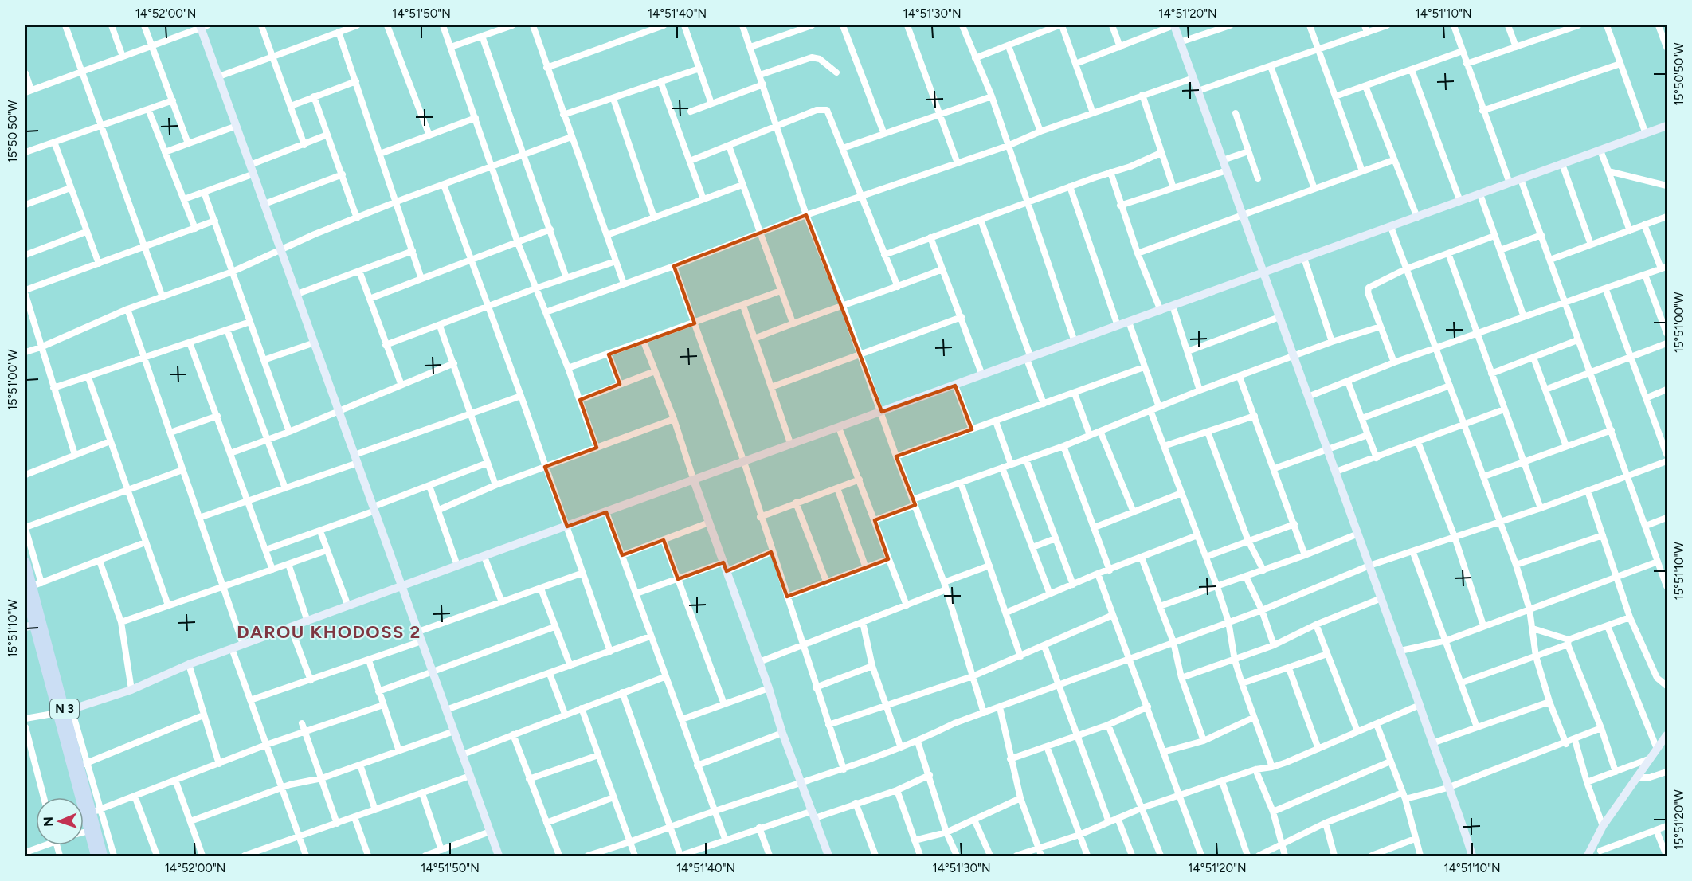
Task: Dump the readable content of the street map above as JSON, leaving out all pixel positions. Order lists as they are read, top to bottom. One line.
{"streets":{"main road":["N 3"]},"districts":["DAROU KHODOSS 2"],"north":"left","coordinates":["14°52'00\"N","14°51'50\"N","14°51'40\"N","14°51'30\"N","14°51'20\"N","14°51'10\"N","15°50'50\"W","15°51'00\"W","15°51'10\"W","15°51'20\"W"]}
